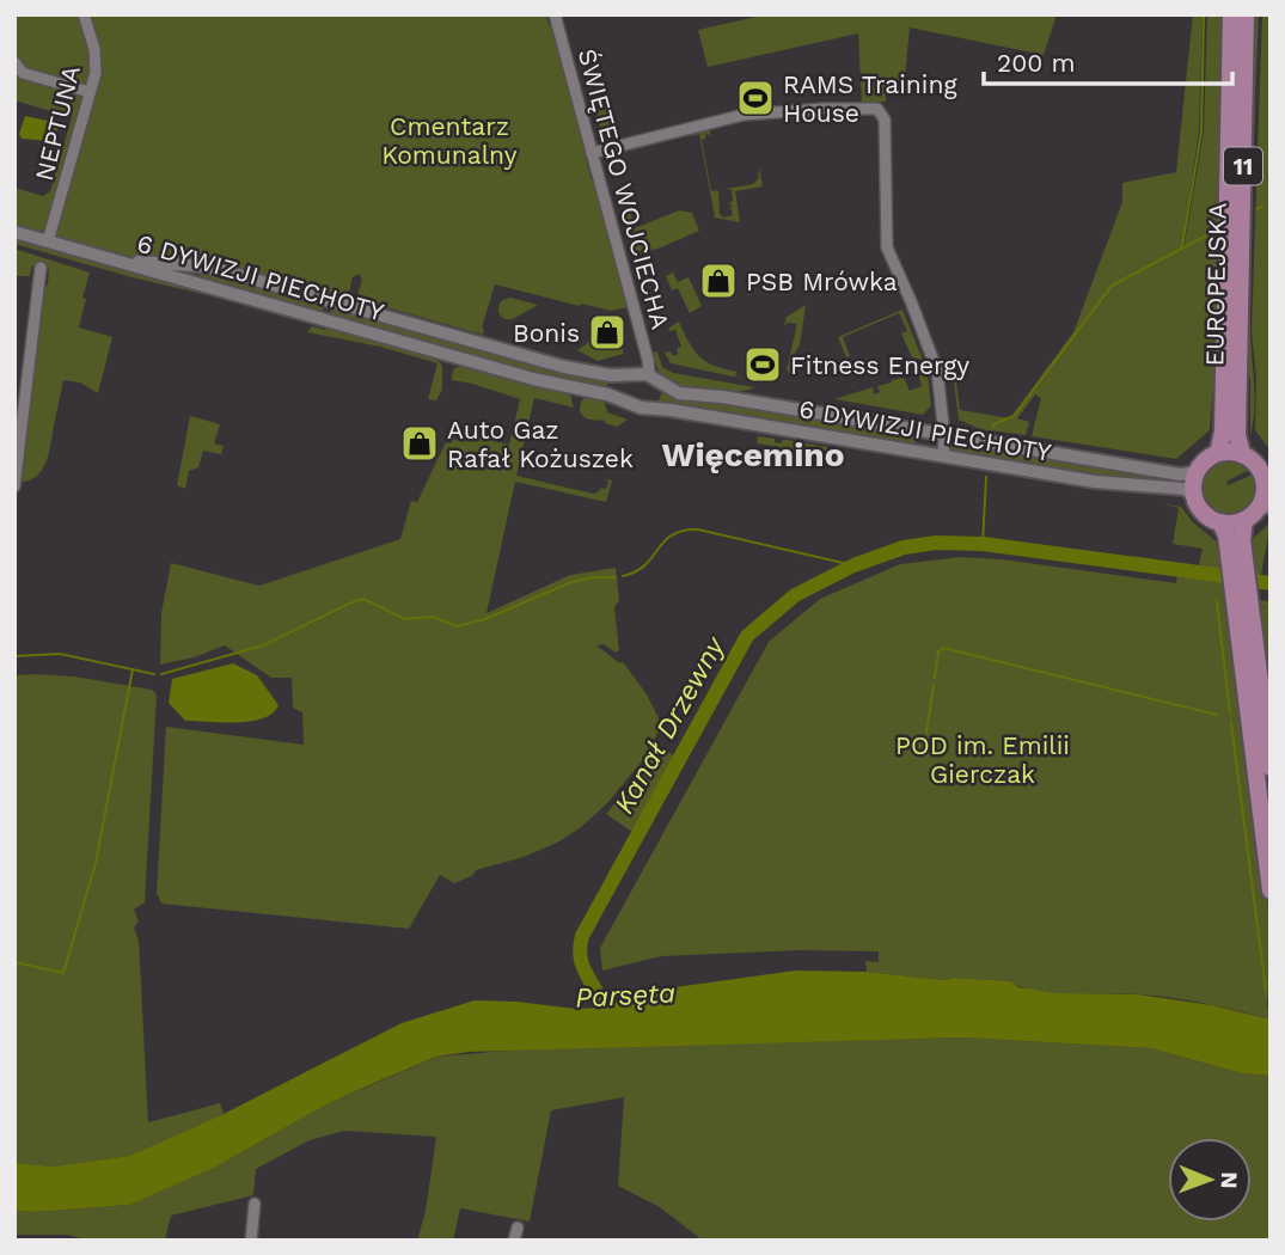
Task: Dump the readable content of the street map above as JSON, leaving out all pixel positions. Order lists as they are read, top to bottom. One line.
{"streets":{"main road":["11","EUROPEJSKA"],"street":["NEPTUNA","ŚWIĘTEGO WOJCIECHA","6 DYWIZJI PIECHOTY"]},"crossings":[["NEPTUNA","6 DYWIZJI PIECHOTY"],["11","6 DYWIZJI PIECHOTY"],["11","EUROPEJSKA"],["ŚWIĘTEGO WOJCIECHA","6 DYWIZJI PIECHOTY"],["6 DYWIZJI PIECHOTY","EUROPEJSKA"]],"districts":["Więcemino"],"water":["Kanał Drzewny","Parsęta"],"parks":["Cmentarz Komunalny","POD im. Emilii Gierczak"],"places":{"sports":["RAMS Training House","Fitness Energy"],"shop":["PSB Mrówka","Bonis","Auto Gaz Rafał Kożuszek"]},"scale_bar":"200 m","north":"right"}
